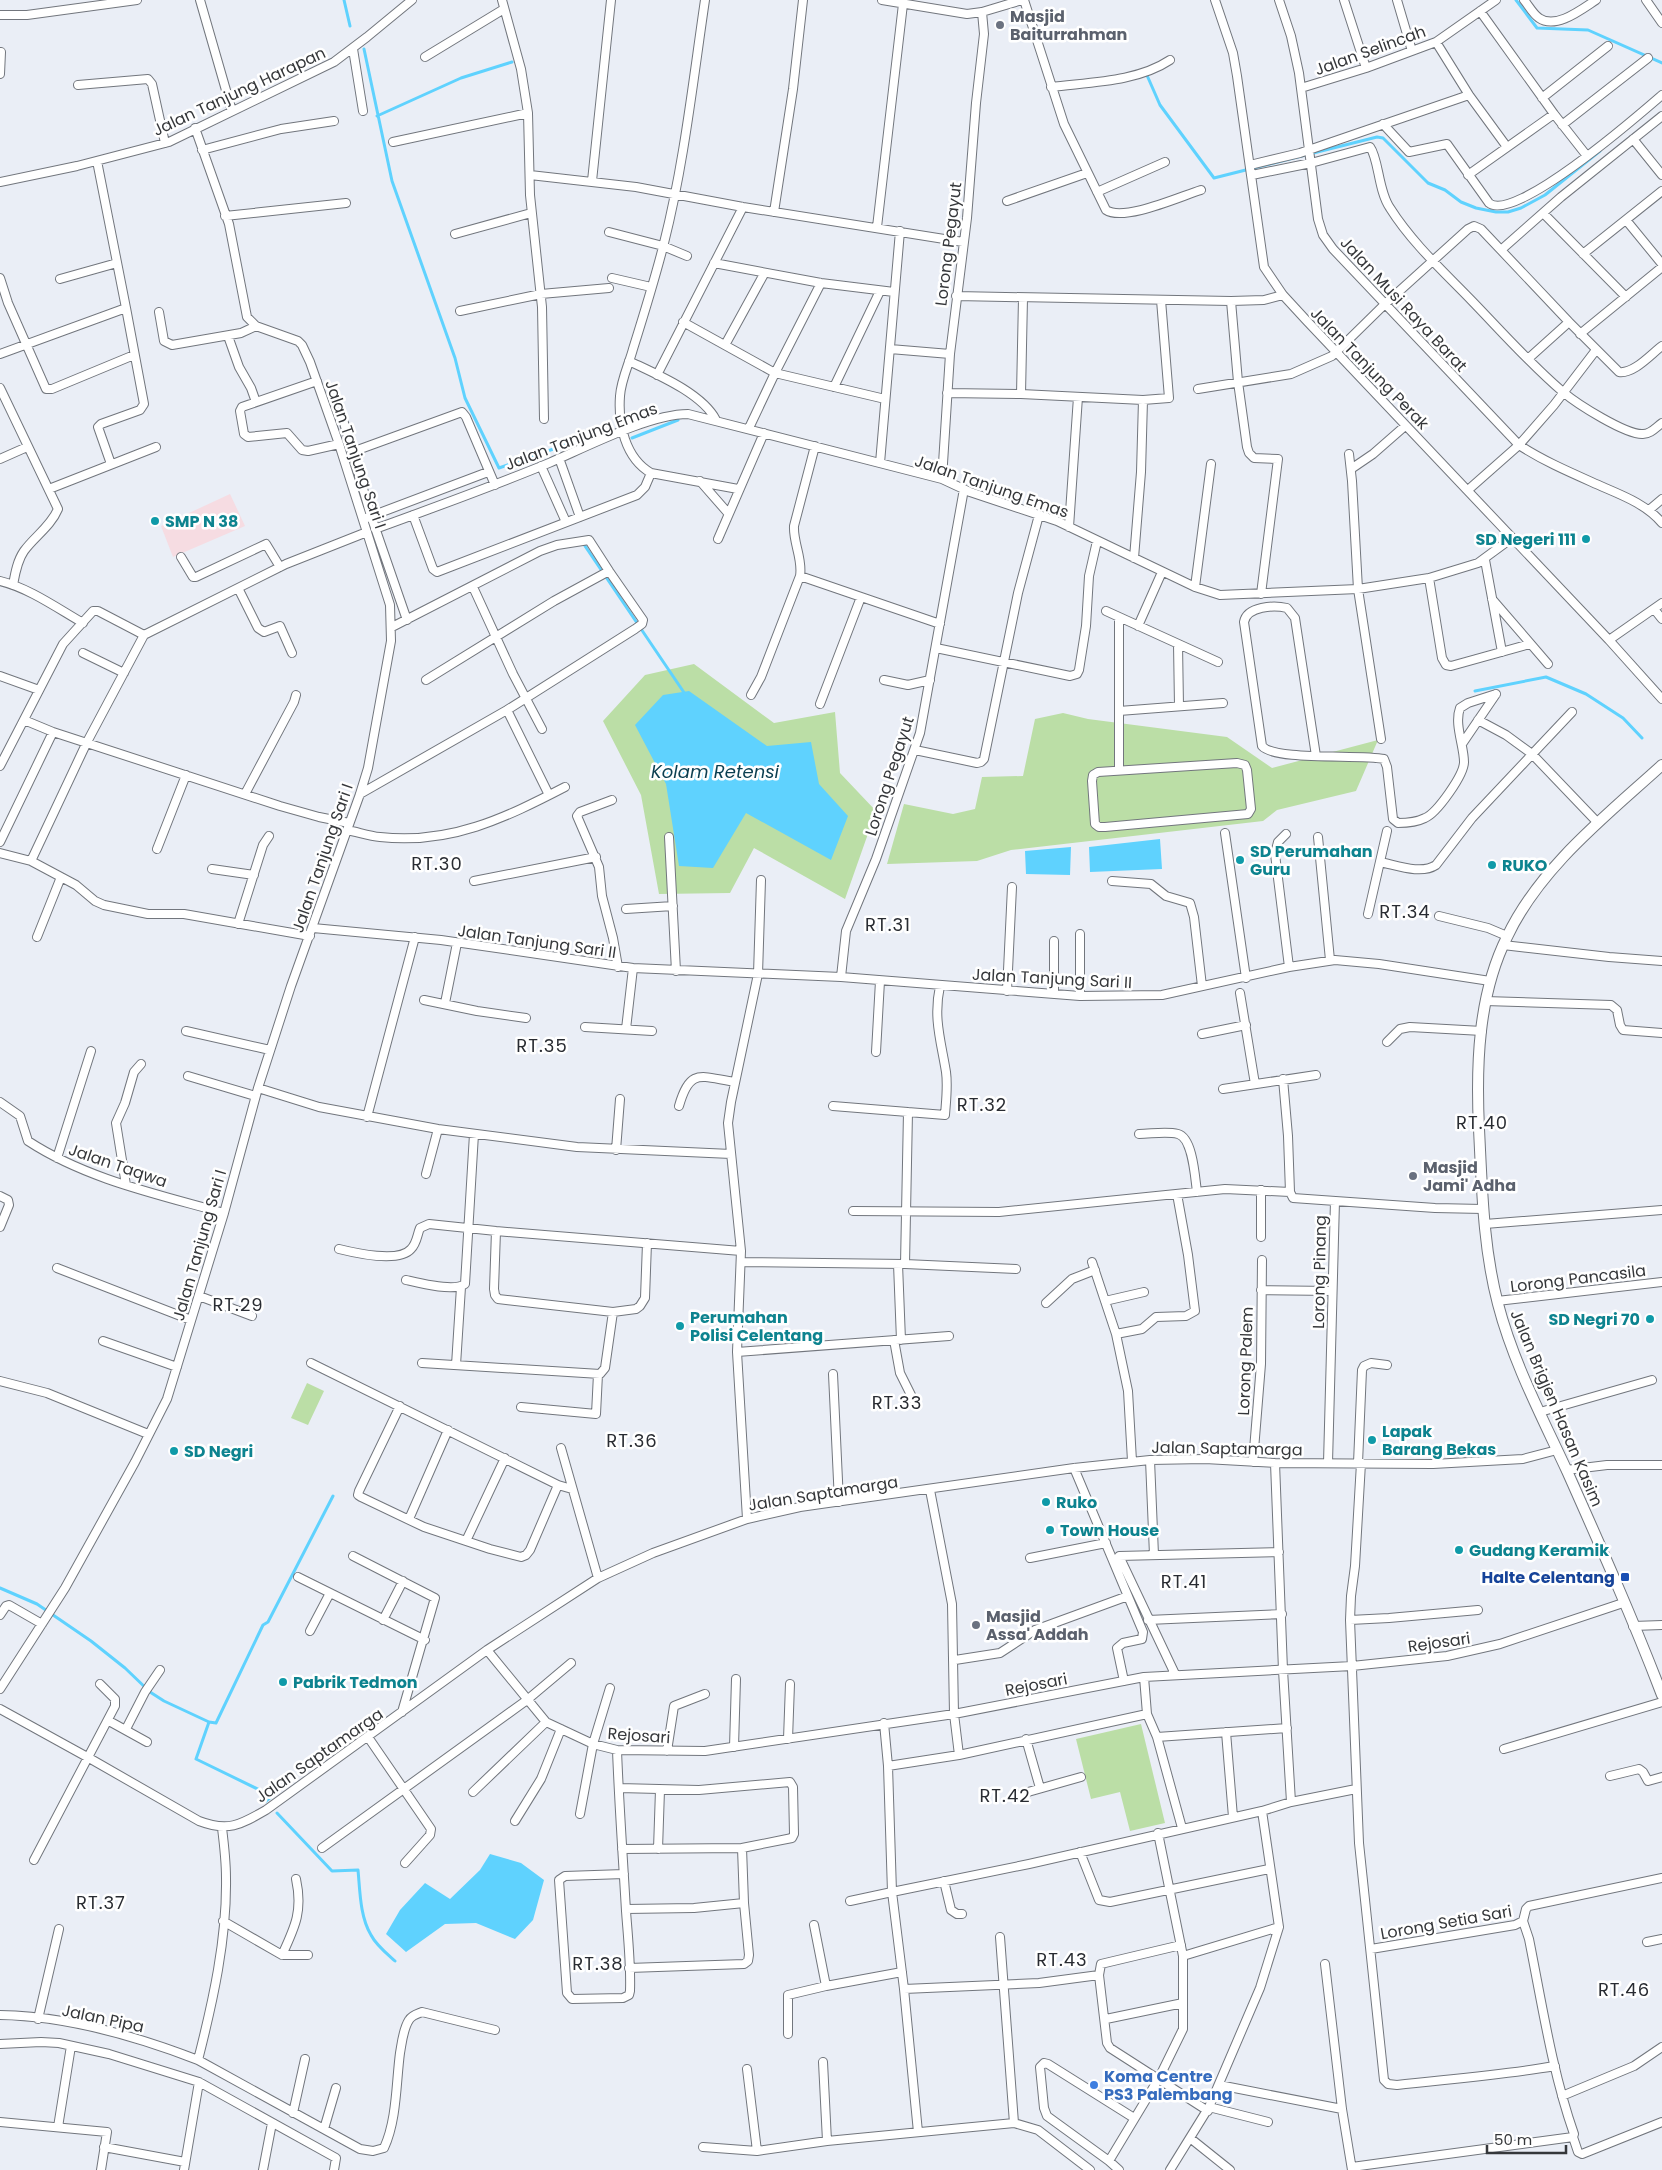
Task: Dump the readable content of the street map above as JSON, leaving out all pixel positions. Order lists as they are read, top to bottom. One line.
{"streets":{"street":["Jalan Selincah","Jalan Tanjung Harapan","Lorong Pegayut","Jalan Musi Raya Barat","Jalan Tanjung Perak","Jalan Tanjung Emas","Jalan Tanjung Sari I","Jalan Tanjung Sari II","Jalan Taqwa","Lorong Pinang","Lorong Pancasila","Lorong Palem","Jalan Brigjen Hasan Kasim","Jalan Saptamarga","Rejosari","Lorong Setia Sari","Jalan Pipa"]},"crossings":[["Jalan Selincah","Jalan Musi Raya Barat"],["Lorong Pegayut","Jalan Tanjung Emas"],["Lorong Pegayut","Jalan Tanjung Sari II"],["Jalan Tanjung Perak","Jalan Tanjung Emas"],["Jalan Tanjung Emas","Jalan Tanjung Sari I"],["Jalan Tanjung Sari I","Jalan Tanjung Sari II"],["Jalan Tanjung Sari I","Jalan Taqwa"],["Jalan Tanjung Sari II","Jalan Brigjen Hasan Kasim"],["Lorong Pinang","Jalan Brigjen Hasan Kasim"],["Lorong Pinang","Jalan Saptamarga"],["Lorong Pancasila","Jalan Brigjen Hasan Kasim"],["Lorong Palem","Jalan Saptamarga"],["Jalan Brigjen Hasan Kasim","Jalan Saptamarga"],["Jalan Brigjen Hasan Kasim","Rejosari"],["Jalan Saptamarga","Rejosari"]],"districts":["RT.30","RT.34","RT.31","RT.35","RT.32","RT.40","RT.29","RT.33","RT.36","RT.41","RT.42","RT.37","RT.43","RT.38","RT.46"],"water":["Kolam Retensi"],"places":{"other":["Masjid Baiturrahman","SMP N 38","SD Negeri 111","SD Perumahan Guru","RUKO","Masjid Jami' Adha","SD Negri 70","Perumahan Polisi Celentang","Lapak Barang Bekas","SD Negri","Ruko","Town House","Gudang Keramik","Masjid Assa' Addah","Pabrik Tedmon","Koma Centre PS3 Palembang"],"transit":["Halte Celentang"]},"scale_bar":"50 m"}
